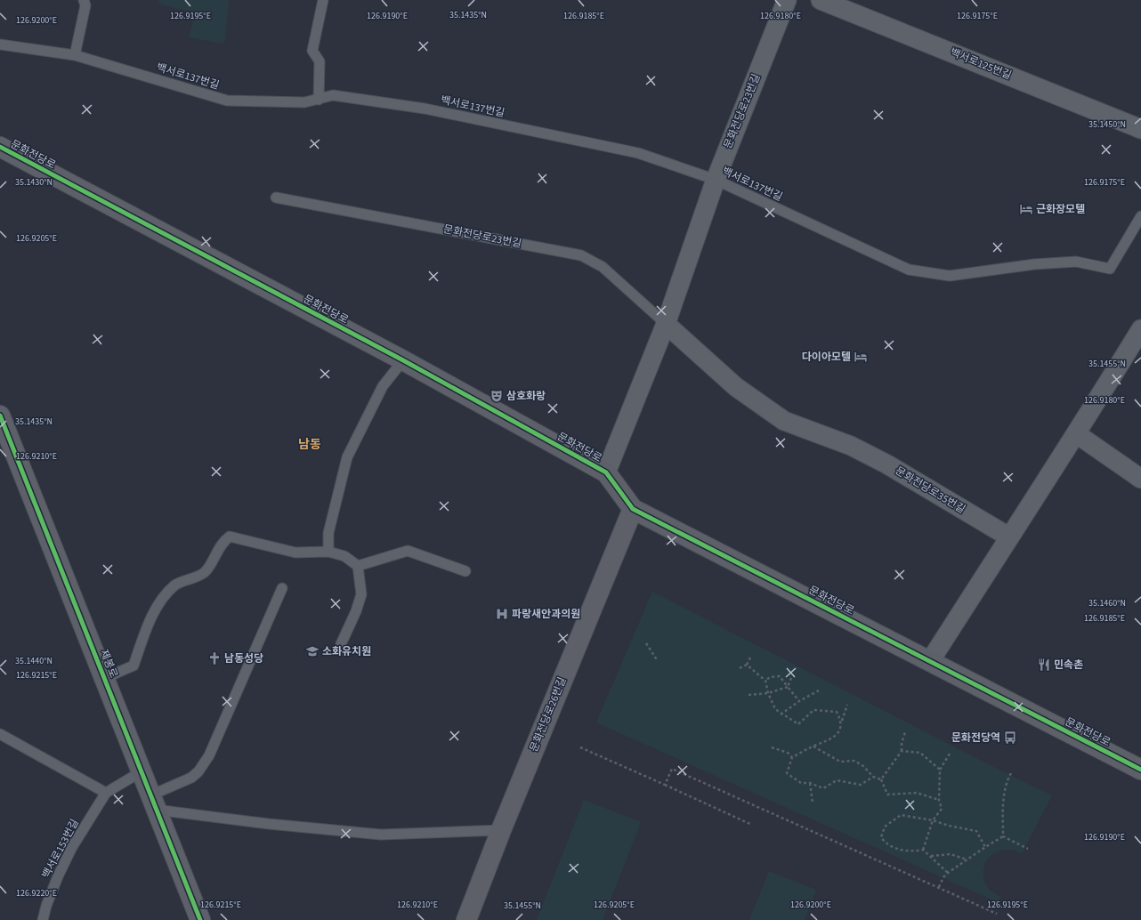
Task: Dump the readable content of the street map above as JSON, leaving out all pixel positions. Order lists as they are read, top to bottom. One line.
{"streets":{"street":["백서로125번길","문화전당로23번길","문화전당로","문화전당로35번길","제봉로","문화전당로26번길"],"lane":["백서로137번길","백서로153번길"]},"crossings":[["백서로137번길","문화전당로23번길"],["문화전당로23번길","문화전당로"],["문화전당로23번길","문화전당로35번길"],["문화전당로","문화전당로26번길"],["제봉로","백서로153번길"]],"districts":["남동"],"places":{"hotel":["근화장모텔","다이아모텔"],"theatre":["삼호화랑"],"hospital":["파랑새안과의원"],"school or university":["소화유치원"],"church":["남동성당"],"restaurant":["민속촌"],"bus stop":["문화전당역"]},"coordinates":["35.1435°N","126.9195°E","126.9190°E","126.9185°E","126.9180°E","126.9175°E","126.9200°E","35.1450°N","35.1430°N","126.9205°E","35.1455°N","126.9210°E","35.1460°N","35.1440°N","126.9215°E","126.9220°E"]}
